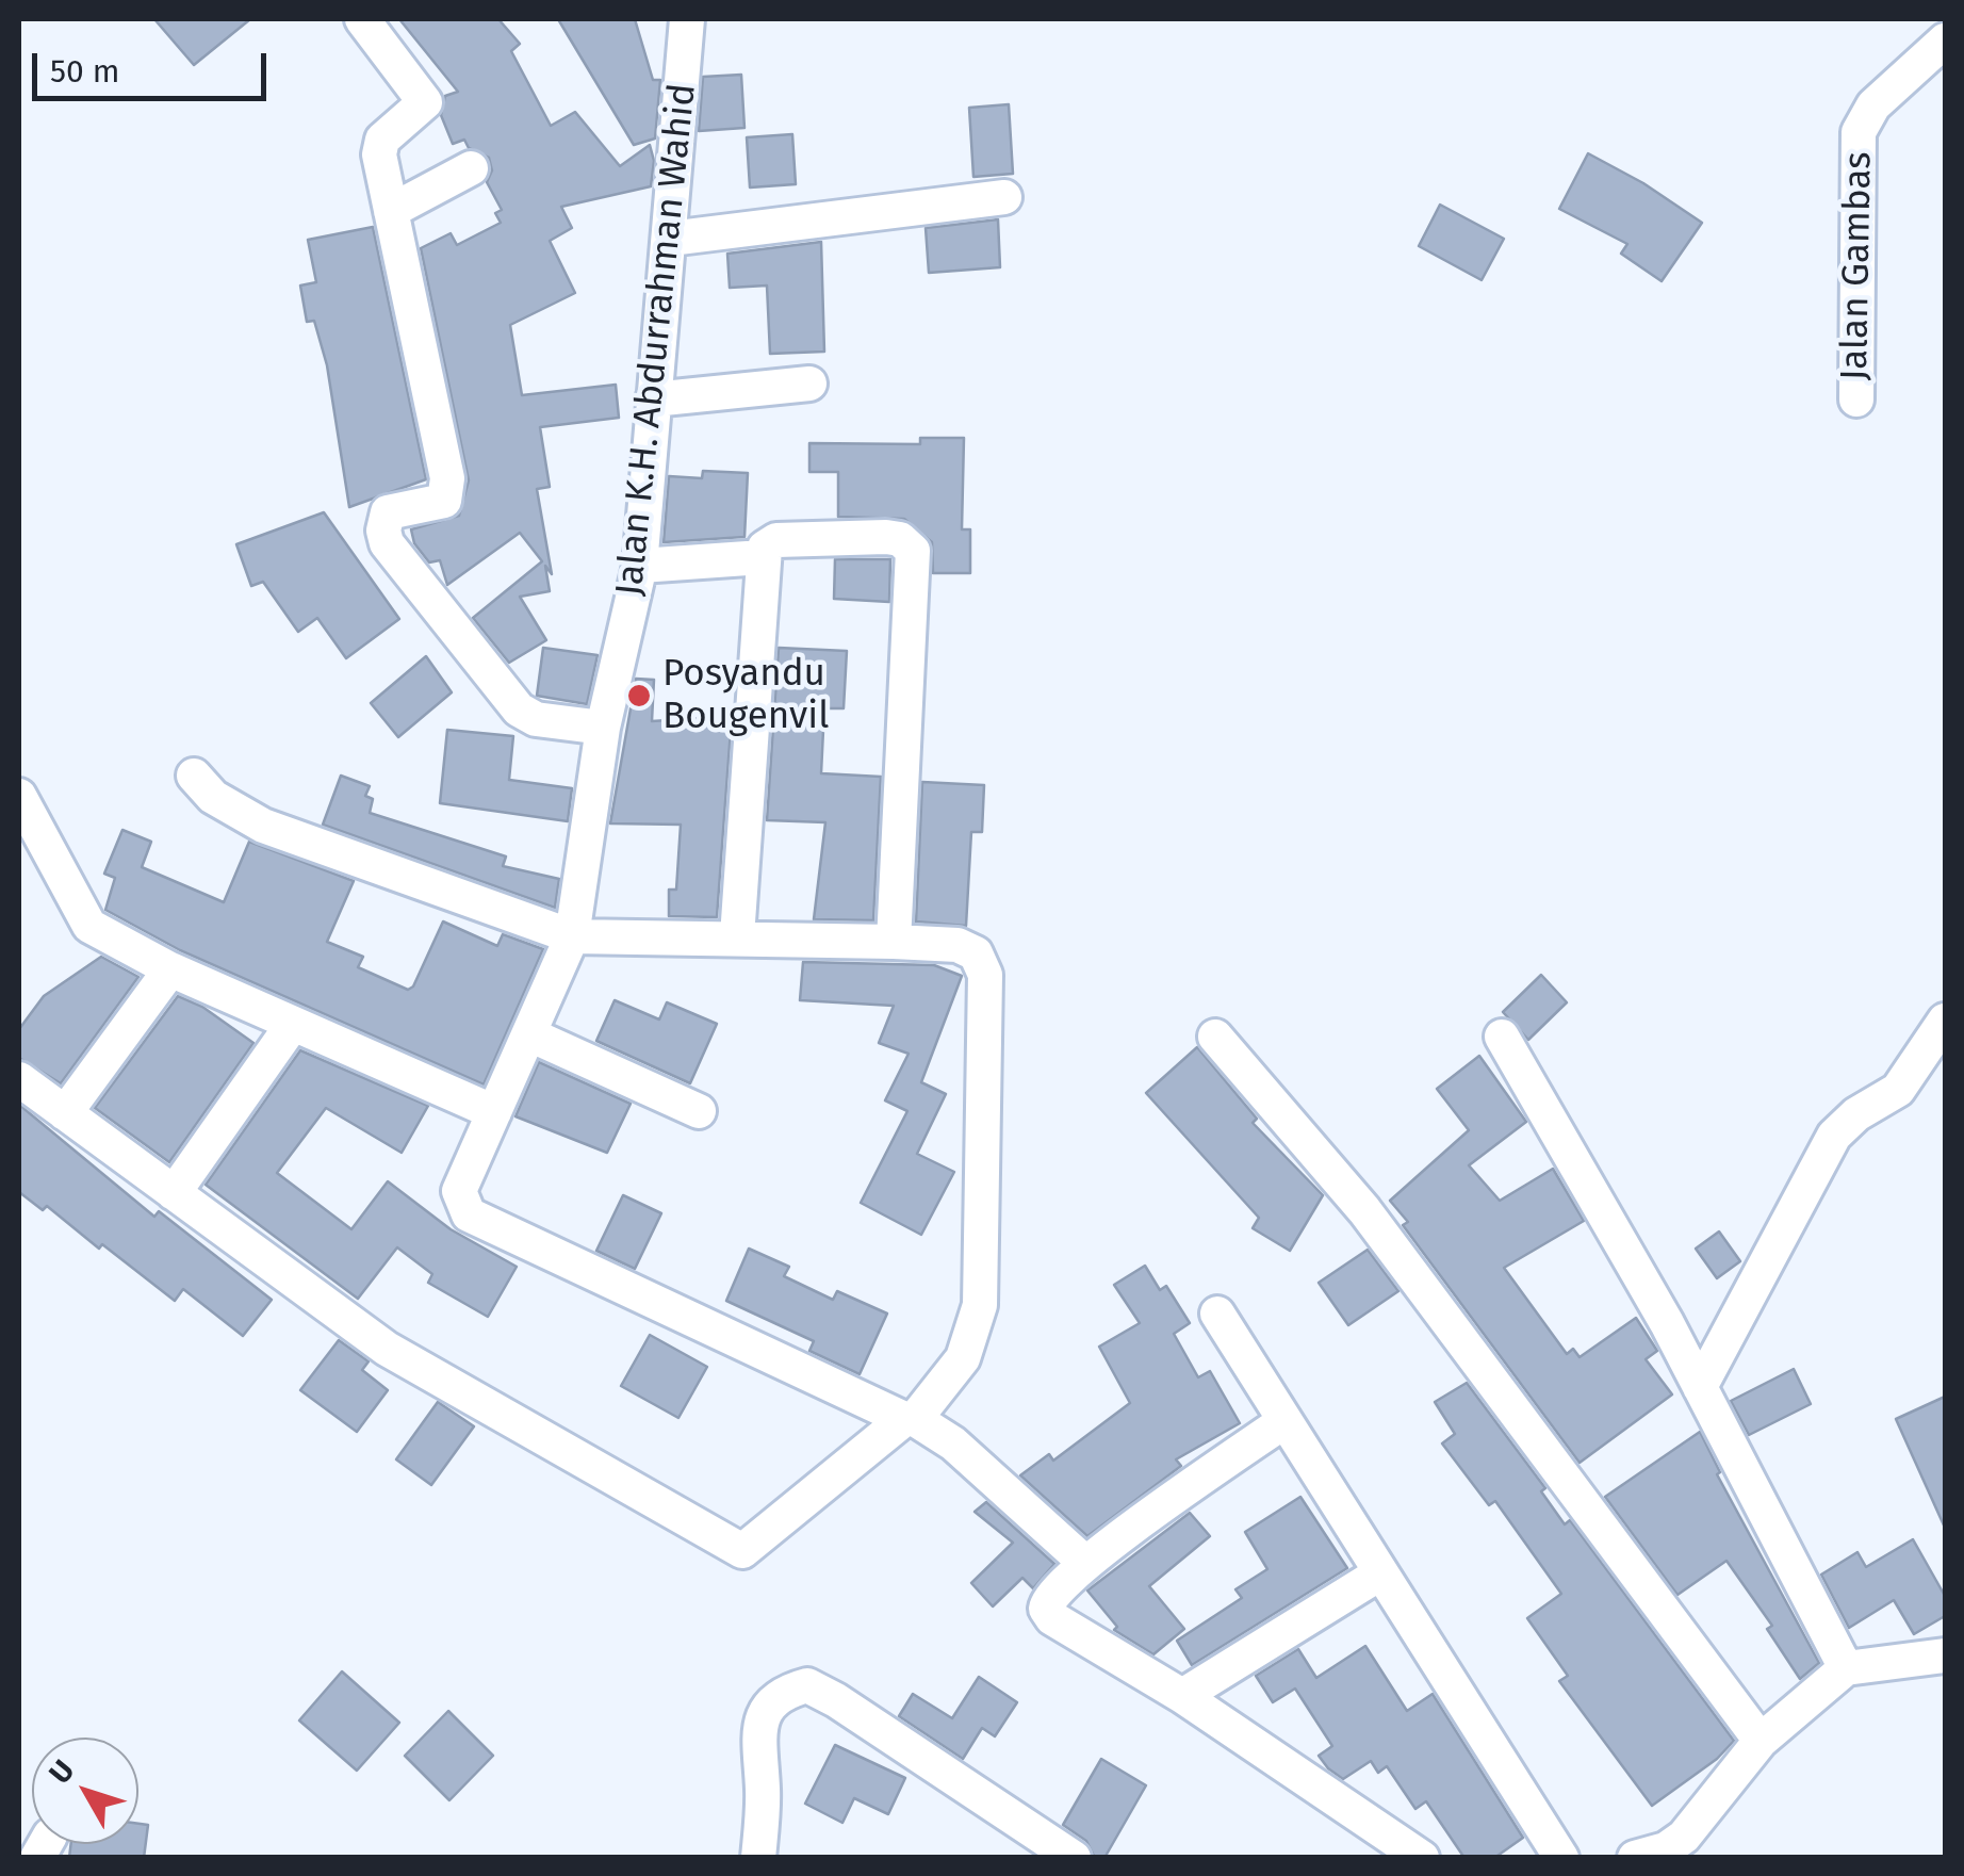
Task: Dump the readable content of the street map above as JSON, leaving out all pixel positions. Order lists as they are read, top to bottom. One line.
{"streets":{"street":["Jalan Gambas","Jalan K.H. Abdurrahman Wahid"]},"places":["Posyandu Bougenvil"],"scale_bar":"50 m","north":"top left"}
